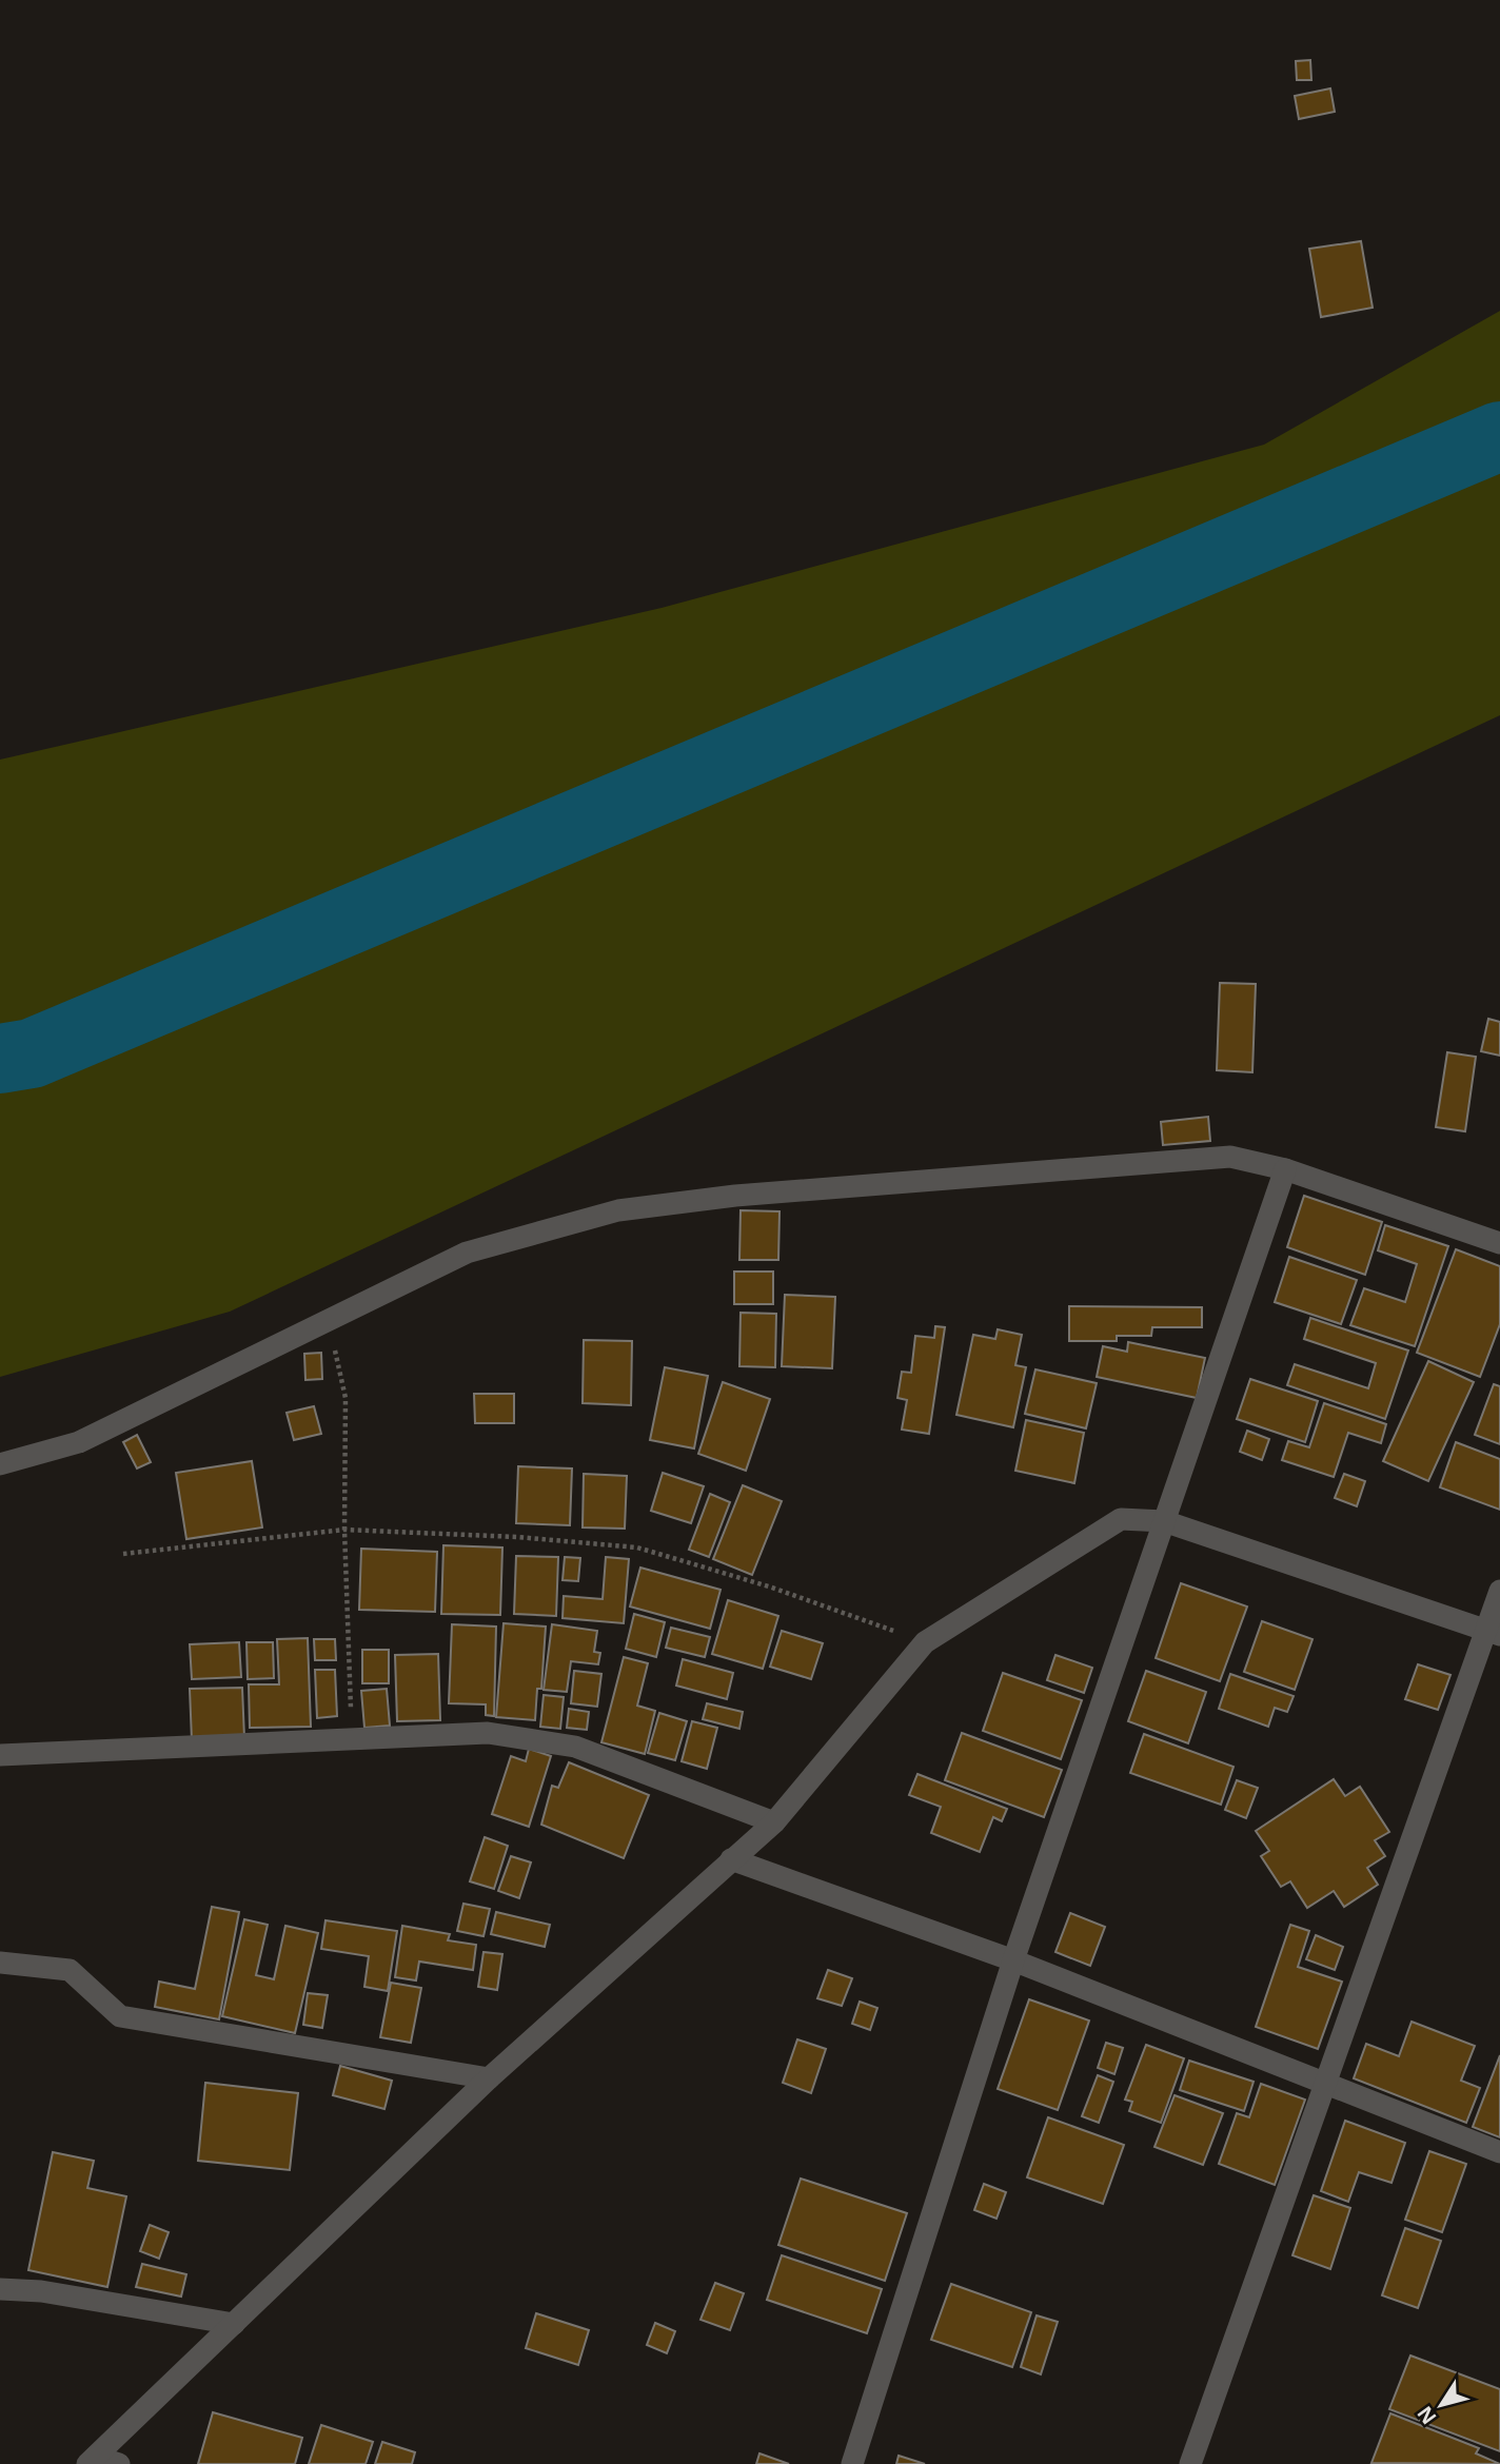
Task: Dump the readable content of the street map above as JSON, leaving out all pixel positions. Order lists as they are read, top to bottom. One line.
{"north":"bottom left"}
